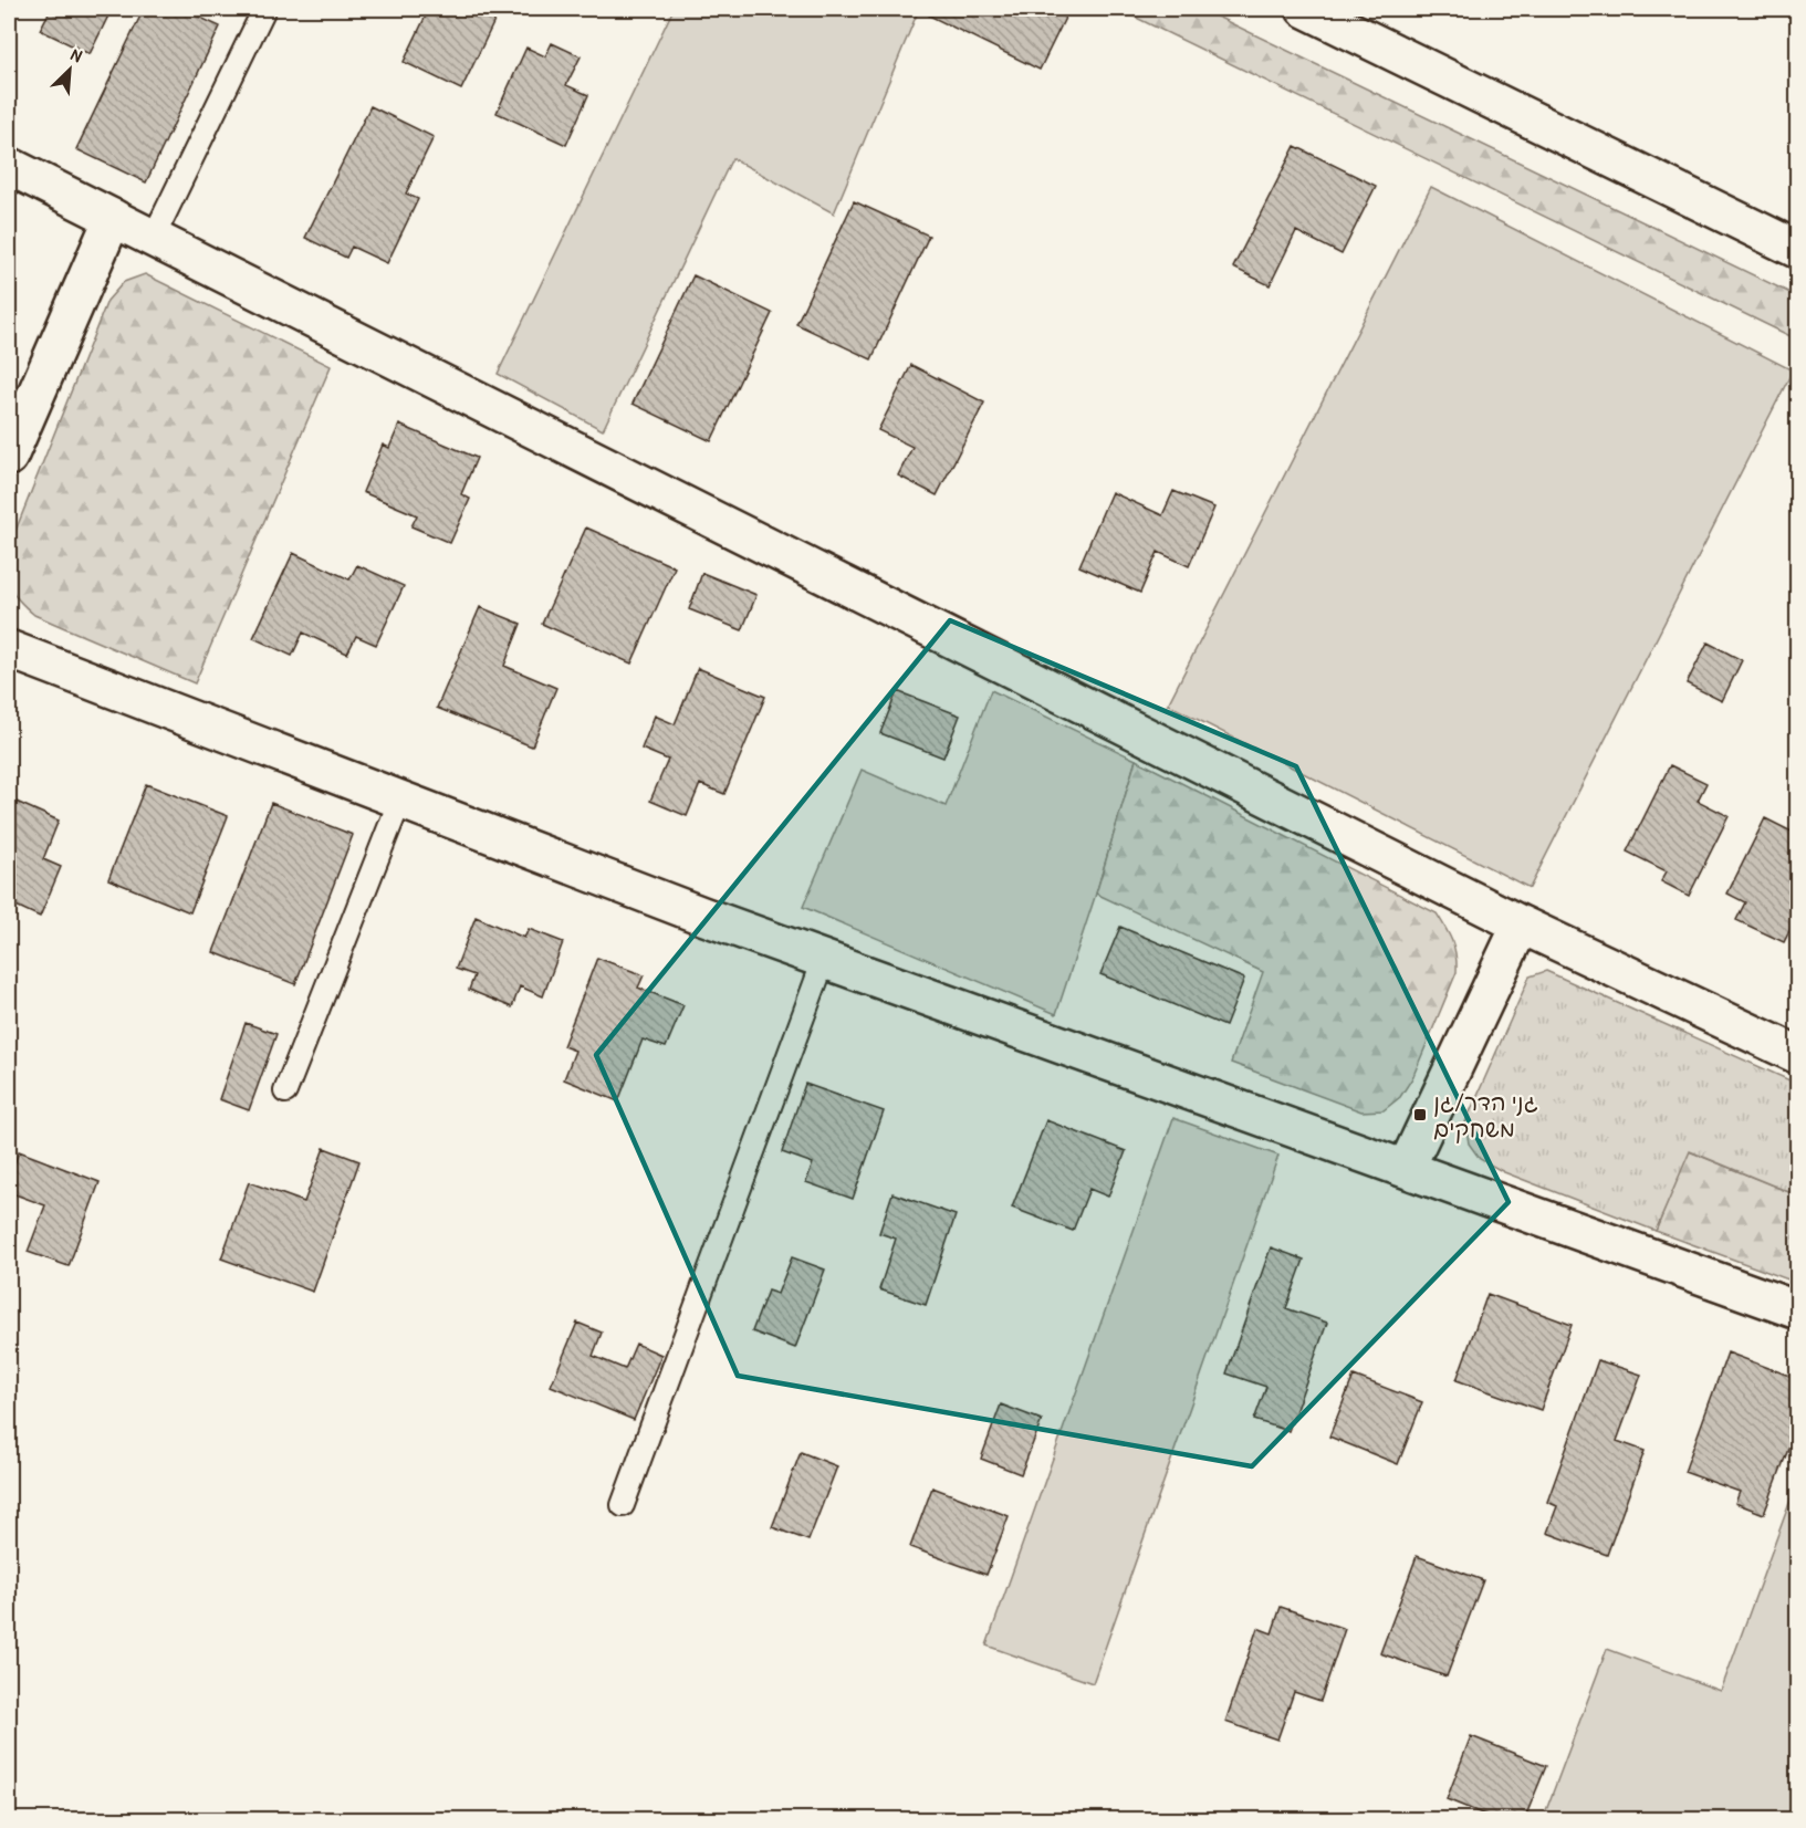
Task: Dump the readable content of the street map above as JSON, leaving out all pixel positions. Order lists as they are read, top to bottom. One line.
{"places":{"transit":["גני הדר/גן משחקים"]},"north":"top right"}
